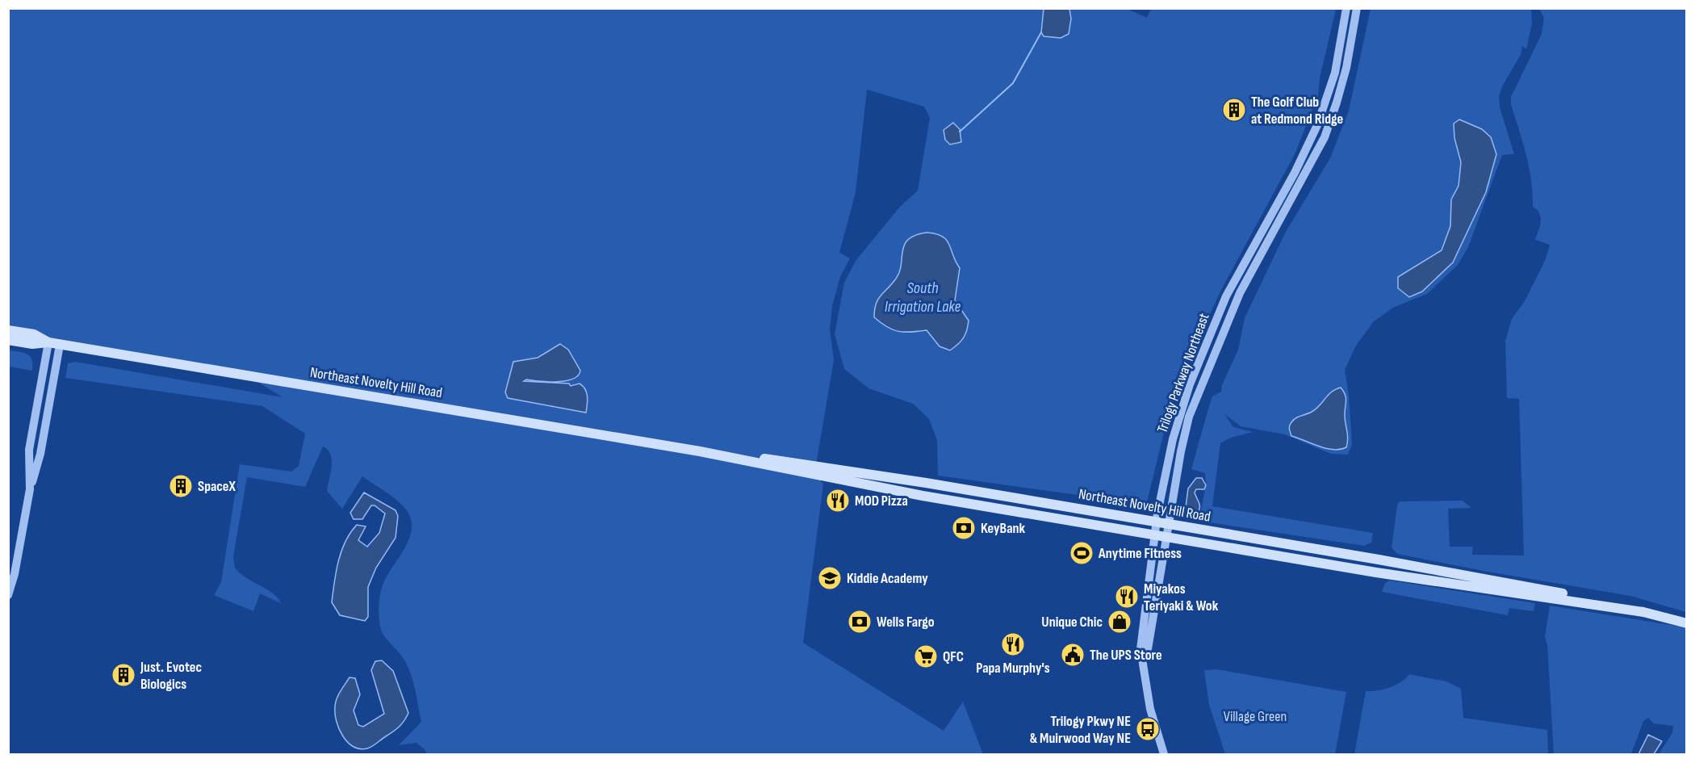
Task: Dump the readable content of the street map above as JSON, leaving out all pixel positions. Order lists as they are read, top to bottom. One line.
{"streets":{"main road":["Northeast Novelty Hill Road"],"street":["Trilogy Parkway Northeast"]},"crossings":[["Trilogy Parkway Northeast","Northeast Novelty Hill Road"]],"water":["South Irrigation Lake"],"parks":["Village Green"],"places":{"building":["The Golf Club at Redmond Ridge","SpaceX","Just. Evotec Biologics"],"restaurant":["MOD Pizza","Miyakos Teriyaki & Wok","Papa Murphy's"],"bank":["KeyBank","Wells Fargo"],"sports":["Anytime Fitness"],"school or university":["Kiddie Academy"],"shop":["Unique Chic"],"public building":["The UPS Store"],"supermarket":["QFC"],"bus stop":["Trilogy Pkwy NE & Muirwood Way NE"]}}
